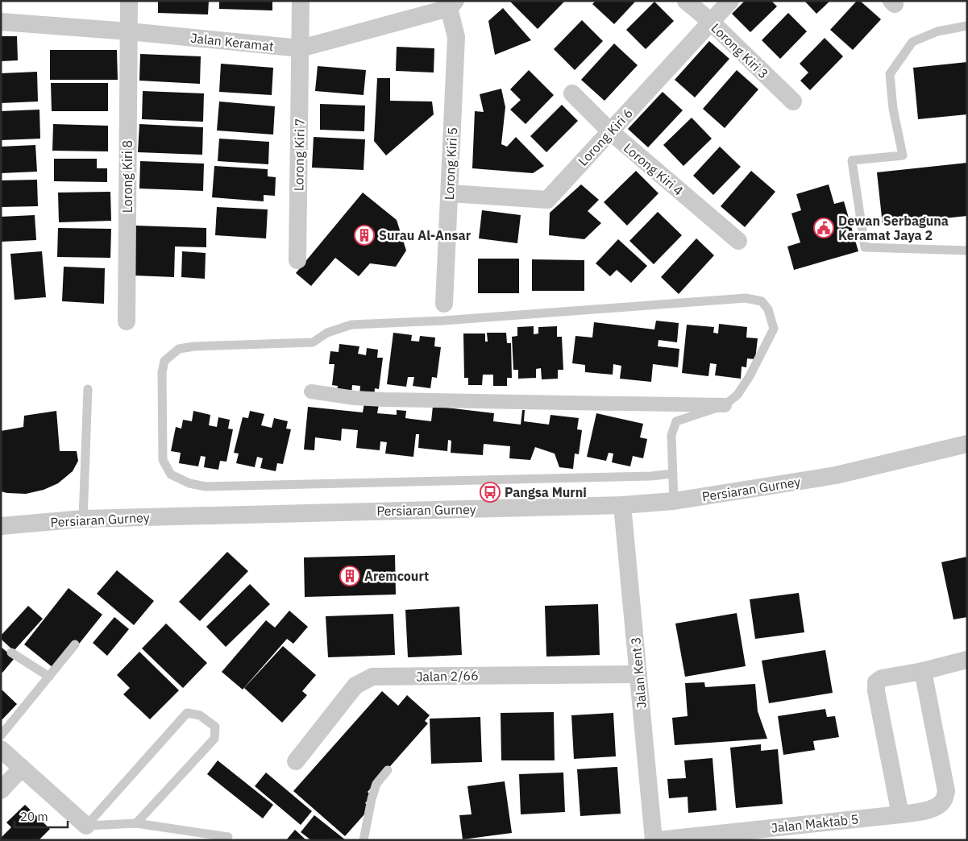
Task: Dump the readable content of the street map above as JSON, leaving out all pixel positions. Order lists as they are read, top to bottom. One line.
{"streets":{"street":["Jalan Keramat","Lorong Kiri 3","Lorong Kiri 6","Lorong Kiri 7","Lorong Kiri 5","Lorong Kiri 4","Lorong Kiri 8","Persiaran Gurney","Jalan Kent 3","Jalan 2/66","Jalan Maktab 5"]},"crossings":[["Jalan Keramat","Lorong Kiri 7"],["Jalan Keramat","Lorong Kiri 5"],["Jalan Keramat","Lorong Kiri 8"],["Lorong Kiri 3","Lorong Kiri 6"],["Lorong Kiri 6","Lorong Kiri 5"],["Lorong Kiri 6","Lorong Kiri 4"],["Persiaran Gurney","Jalan Kent 3"],["Jalan Kent 3","Jalan 2/66"]],"places":{"public building":["Dewan Serbaguna Keramat Jaya 2"],"building":["Surau Al-Ansar","Aremcourt"],"bus stop":["Pangsa Murni"]},"scale_bar":"20 m"}
